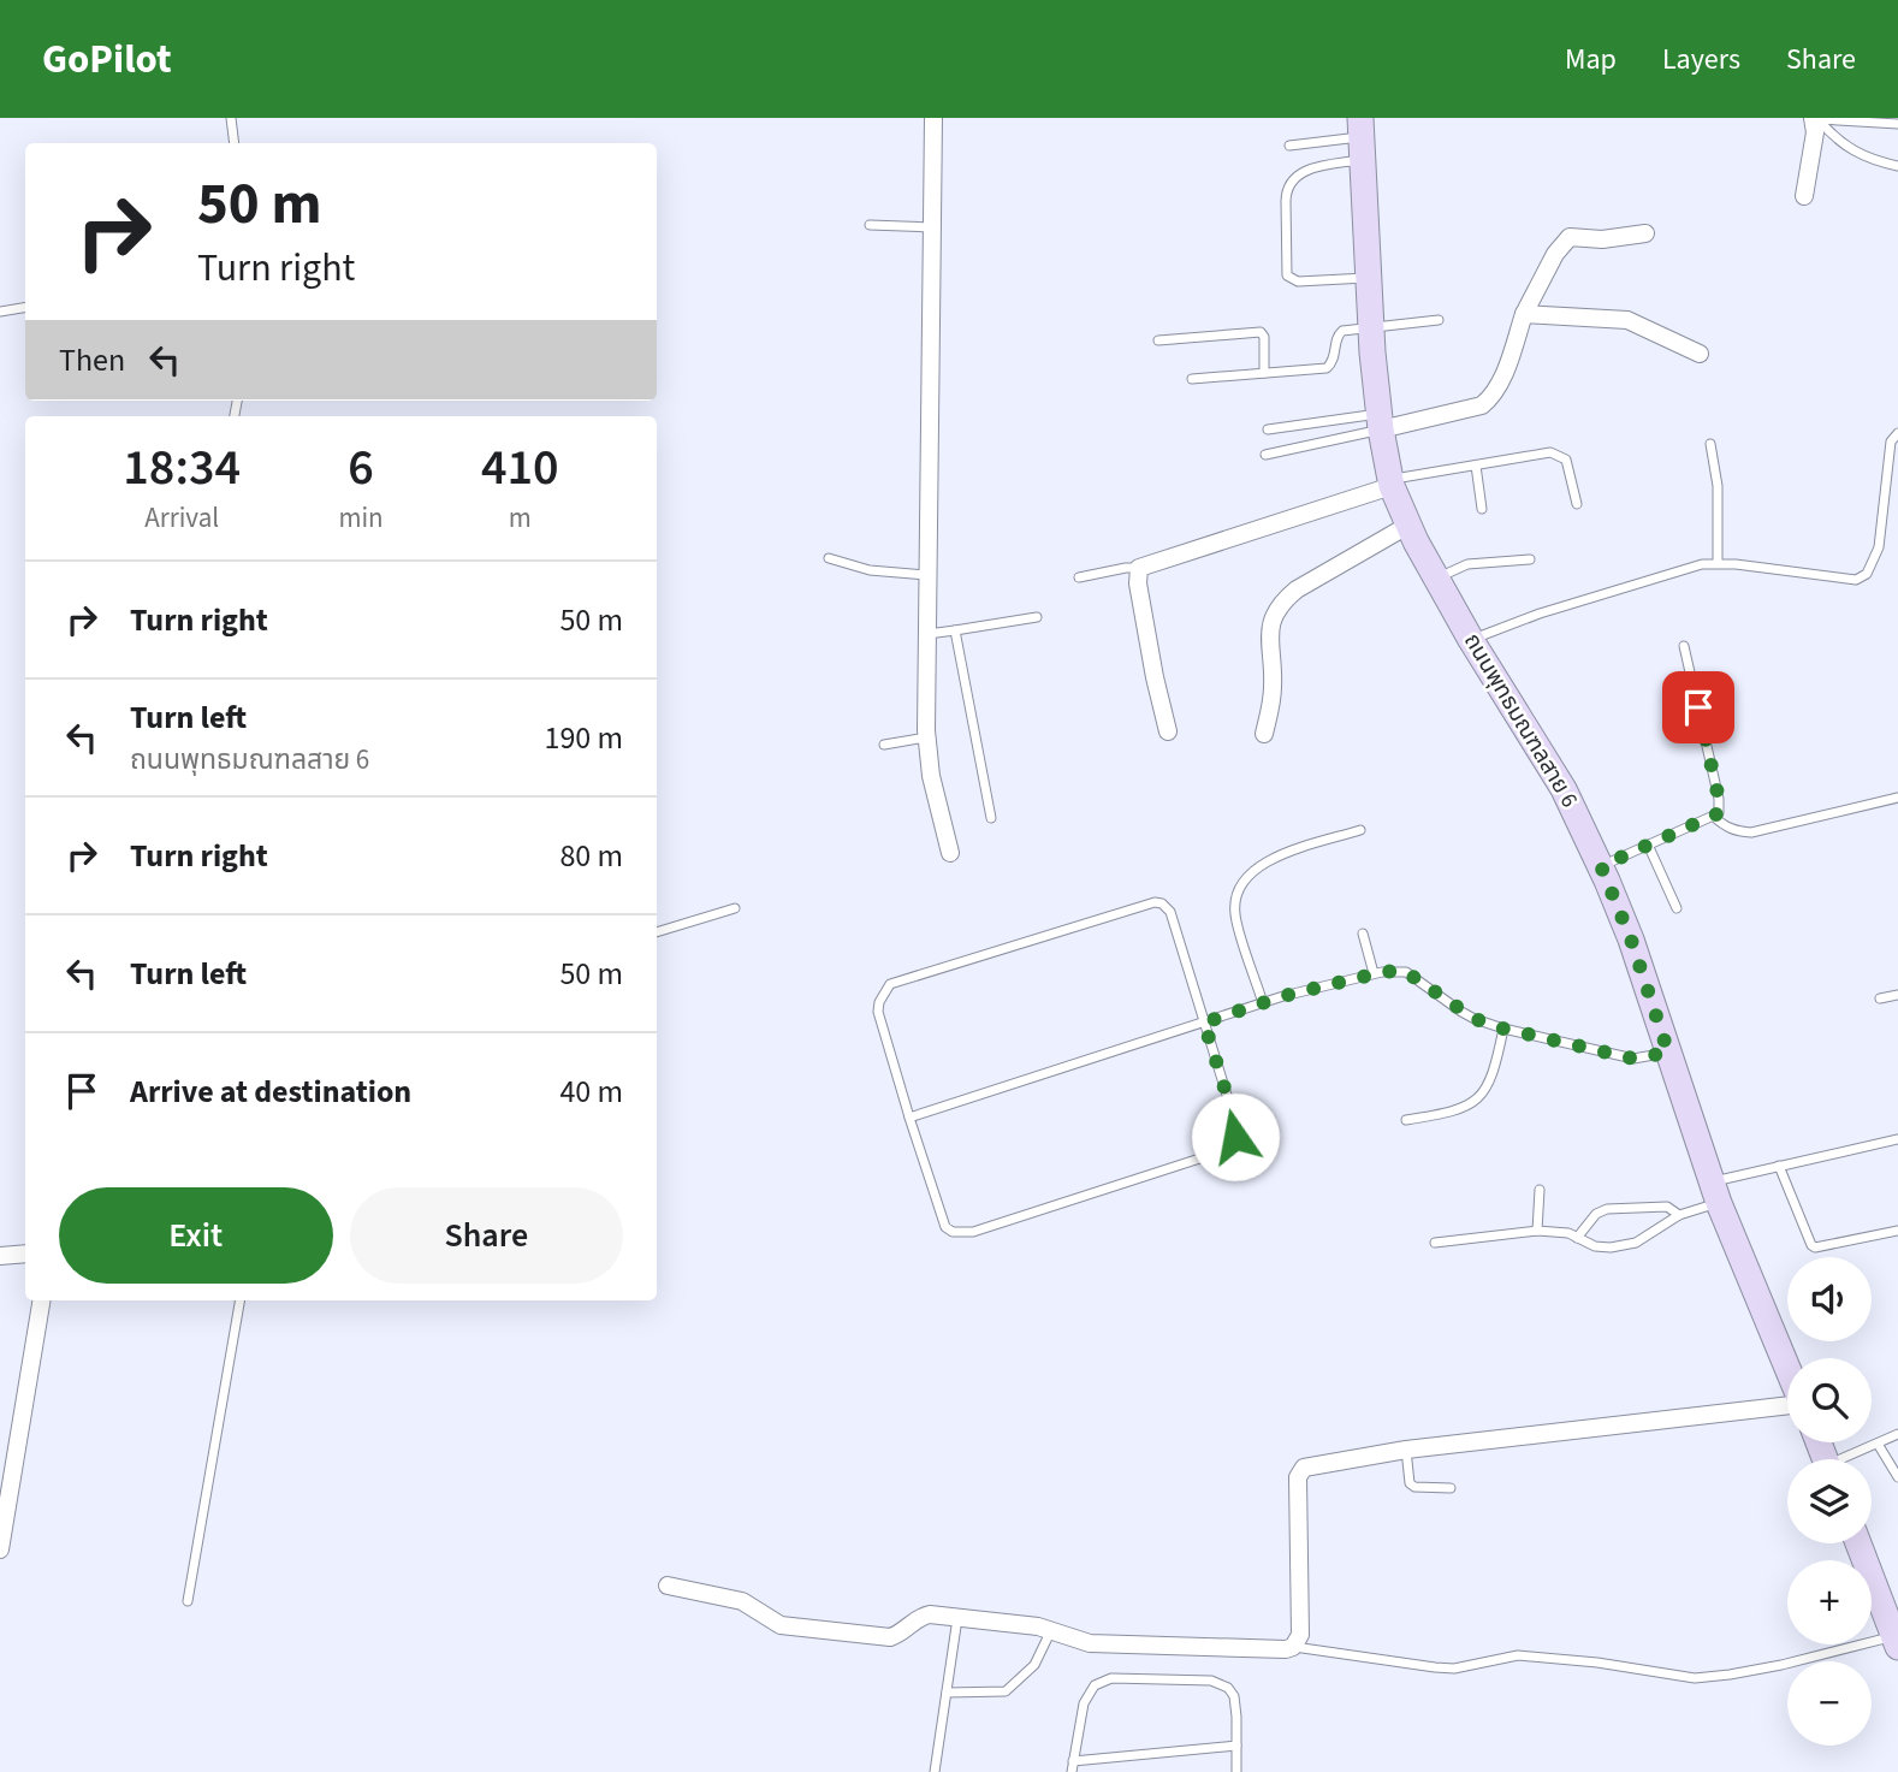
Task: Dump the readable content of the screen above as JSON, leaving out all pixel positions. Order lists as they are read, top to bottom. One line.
{"streets":{"main road":["ถนนพุทธมณฑลสาย 6"]},"page":{"header":"GoPilot","nav":["Map","Layers","Share"],"turn":["50 m","Turn right"],"then":"Then","eta":["18:34","Arrival","6","min","410","m"],"list":[{"name":"Turn right","value":"50 m"},{"name":"Turn left","note":"ถนนพุทธมณฑลสาย 6","value":"190 m"},{"name":"Turn right","value":"80 m"},{"name":"Turn left","value":"50 m"},{"name":"Arrive at destination","value":"40 m"}],"buttons":["Exit","Share"],"map_buttons":["+","−"]}}
